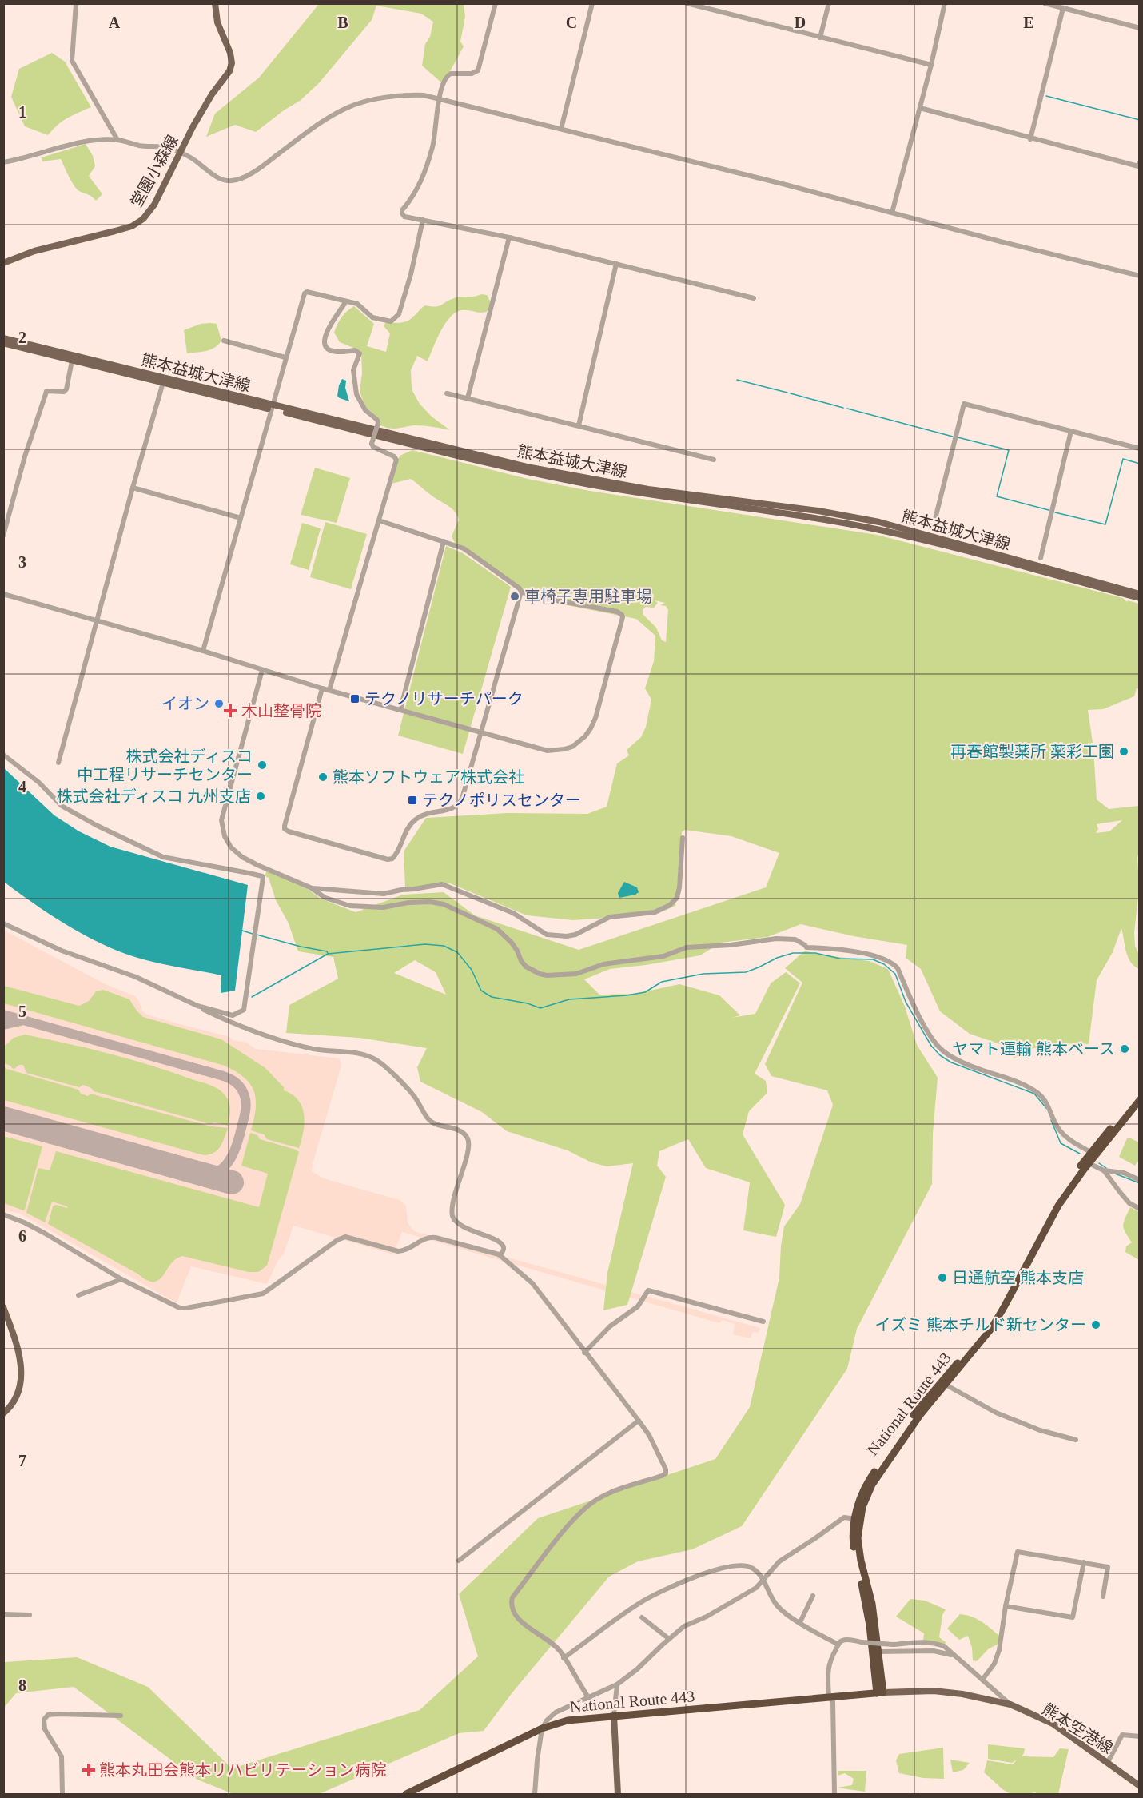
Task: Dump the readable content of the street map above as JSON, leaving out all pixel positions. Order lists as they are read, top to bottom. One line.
{"streets":{"highway":["National Route 443"],"main road":["堂園小森線","熊本益城大津線","熊本空港線"]},"crossings":[["National Route 443","熊本空港線"]],"places":{"other":["車椅子専用駐車場","イオン","再春館製薬所 薬彩工園","株式会社ディスコ 中工程リサーチセンター","熊本ソフトウェア株式会社","株式会社ディスコ 九州支店","ヤマト運輸 熊本ベース","日通航空 熊本支店","イズミ 熊本チルド新センター"],"transit":["テクノリサーチパーク","テクノポリスセンター"],"health":["木山整骨院","熊本丸田会熊本リハビリテーション病院"]},"grid":{"columns":["A","B","C","D","E"],"rows":["1","2","3","4","5","6","7","8"]}}
